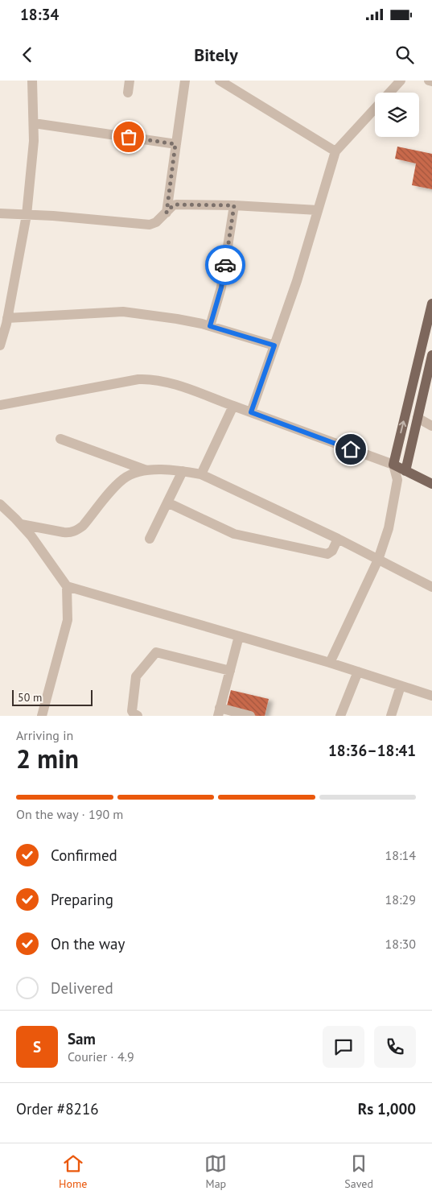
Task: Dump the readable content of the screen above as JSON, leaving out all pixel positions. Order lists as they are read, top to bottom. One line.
{"scale_bar":"50 m","page":{"status":"18:34","header":"Bitely","scale":"50 m","heading":["2 min","Arriving in","18:36–18:41"],"panel":["Sam","Courier · 4.9","Order #8216","Rs 1,000"],"bar":"On the way · 190 m","list":[["Confirmed","18:14"],["Preparing","18:29"],["On the way","18:30"],"Delivered"],"round":"S","tabs":["Home","Map","Saved"]}}
